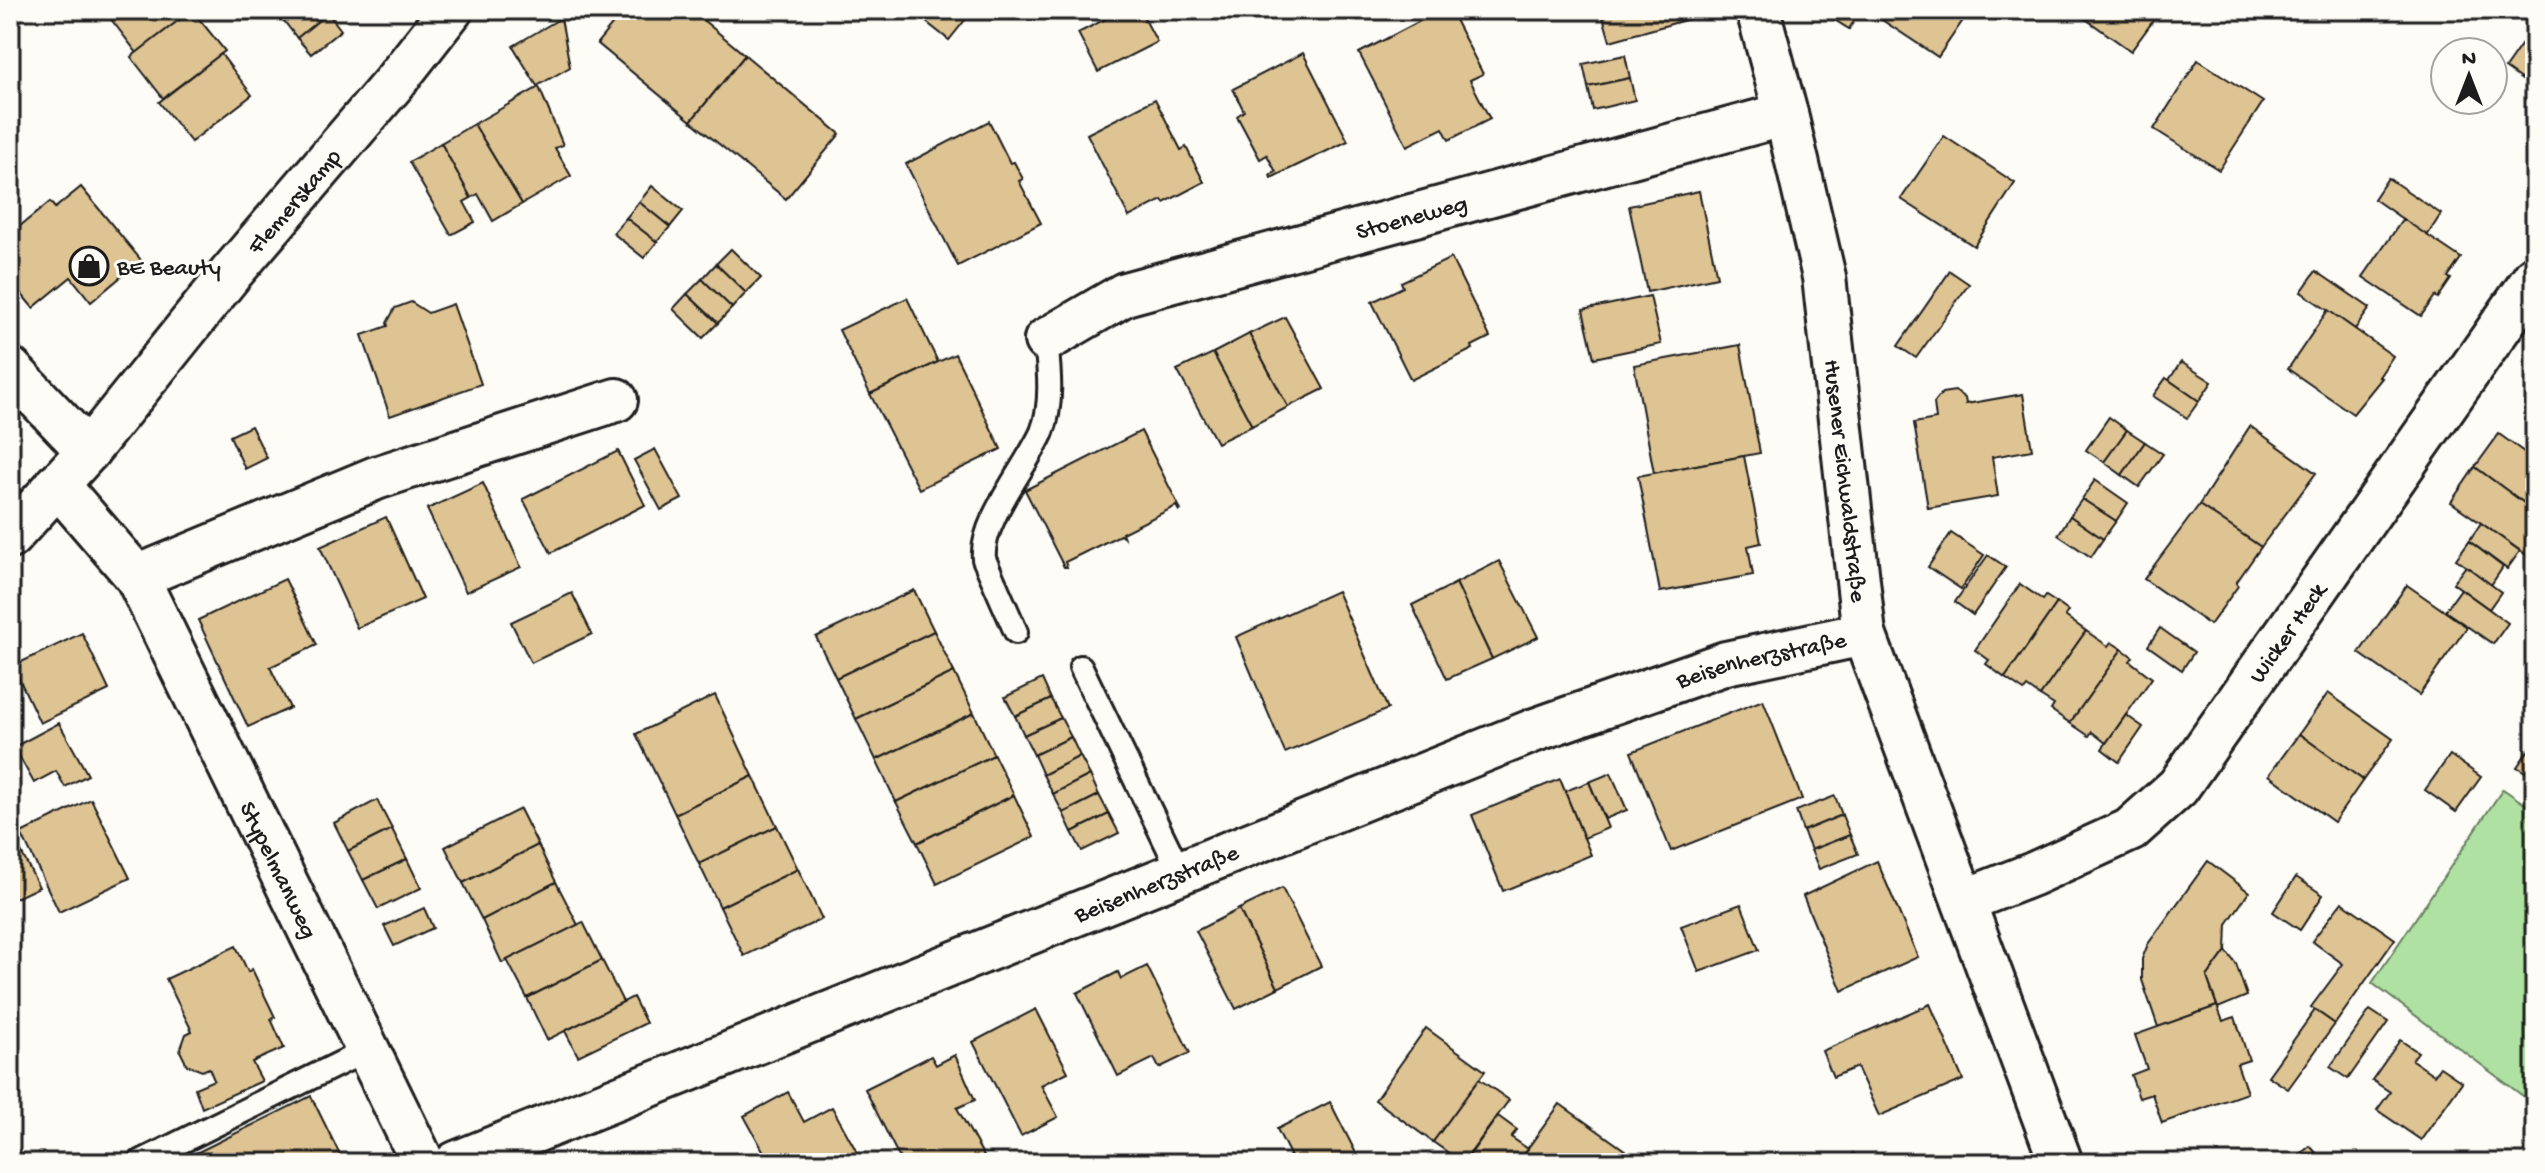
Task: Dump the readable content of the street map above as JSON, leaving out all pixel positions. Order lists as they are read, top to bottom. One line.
{"streets":{"street":["Flemerskamp","Stoeneweg","Husener Eichwaldstraße","Wicker Heck","Beisenherzstraße","Stypelmanweg"]},"crossings":[["Flemerskamp","Stypelmanweg"],["Stoeneweg","Husener Eichwaldstraße"],["Husener Eichwaldstraße","Wicker Heck"],["Husener Eichwaldstraße","Beisenherzstraße"]],"places":{"shop":["BE Beauty"]},"north":"top"}
